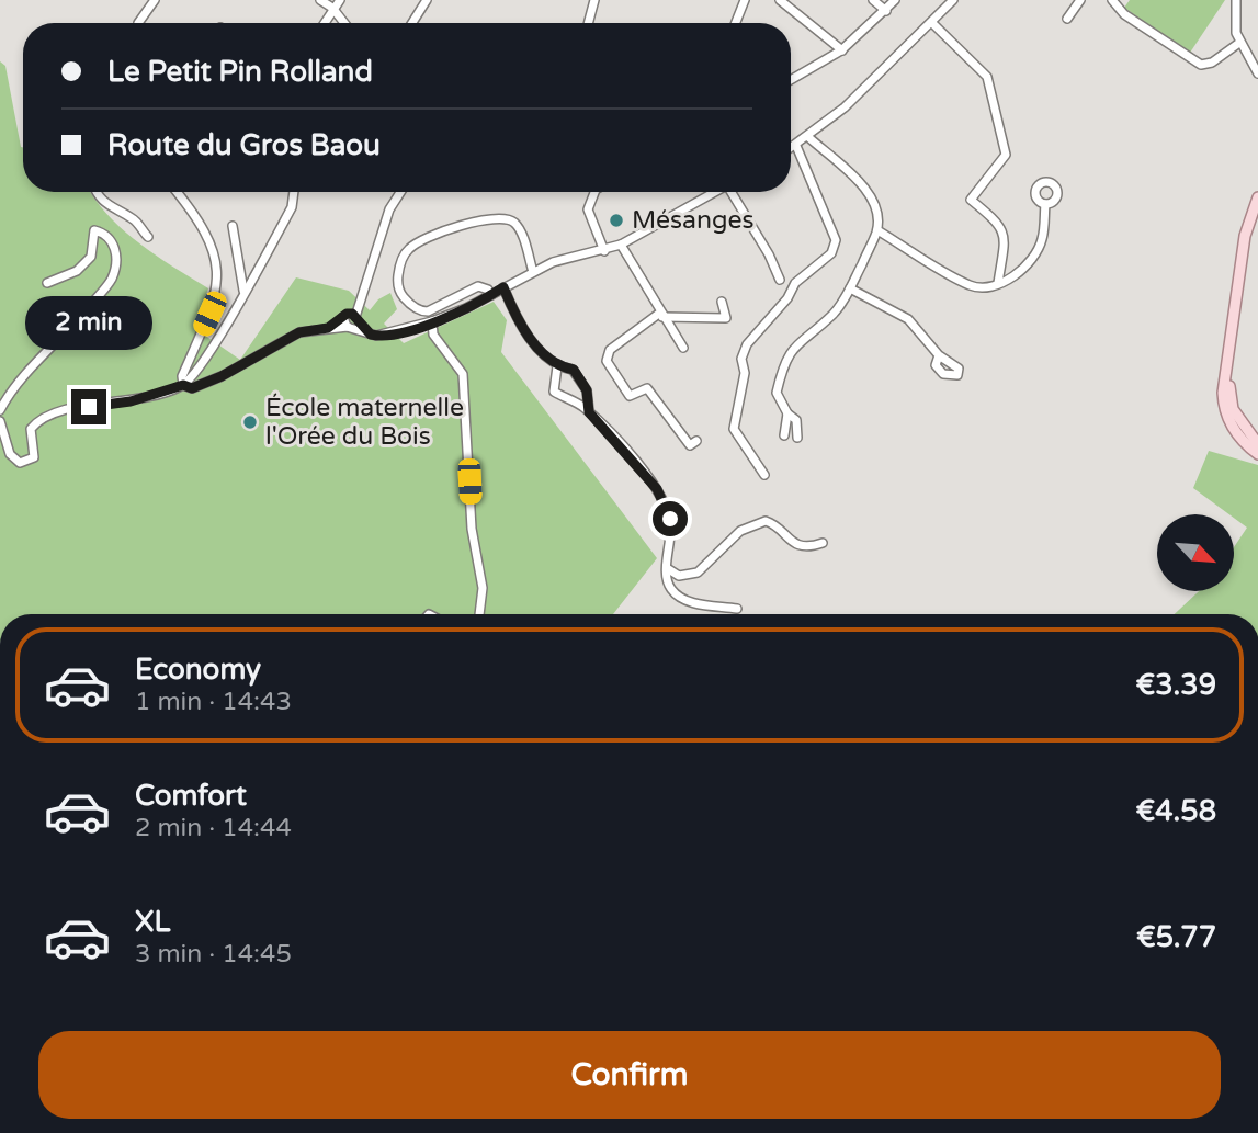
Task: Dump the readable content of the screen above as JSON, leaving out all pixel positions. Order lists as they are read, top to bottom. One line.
{"places":["Mésanges","École maternelle l'Orée du Bois"],"north":"bottom right","page":{"banner":["Le Petit Pin Rolland","Route du Gros Baou"],"bubble":"2 min","list":[{"name":"Economy","note":"1 min · 14:43","value":"€3.39"},{"name":"Comfort","note":"2 min · 14:44","value":"€4.58"},{"name":"XL","note":"3 min · 14:45","value":"€5.77"}],"buttons":"Confirm"}}
